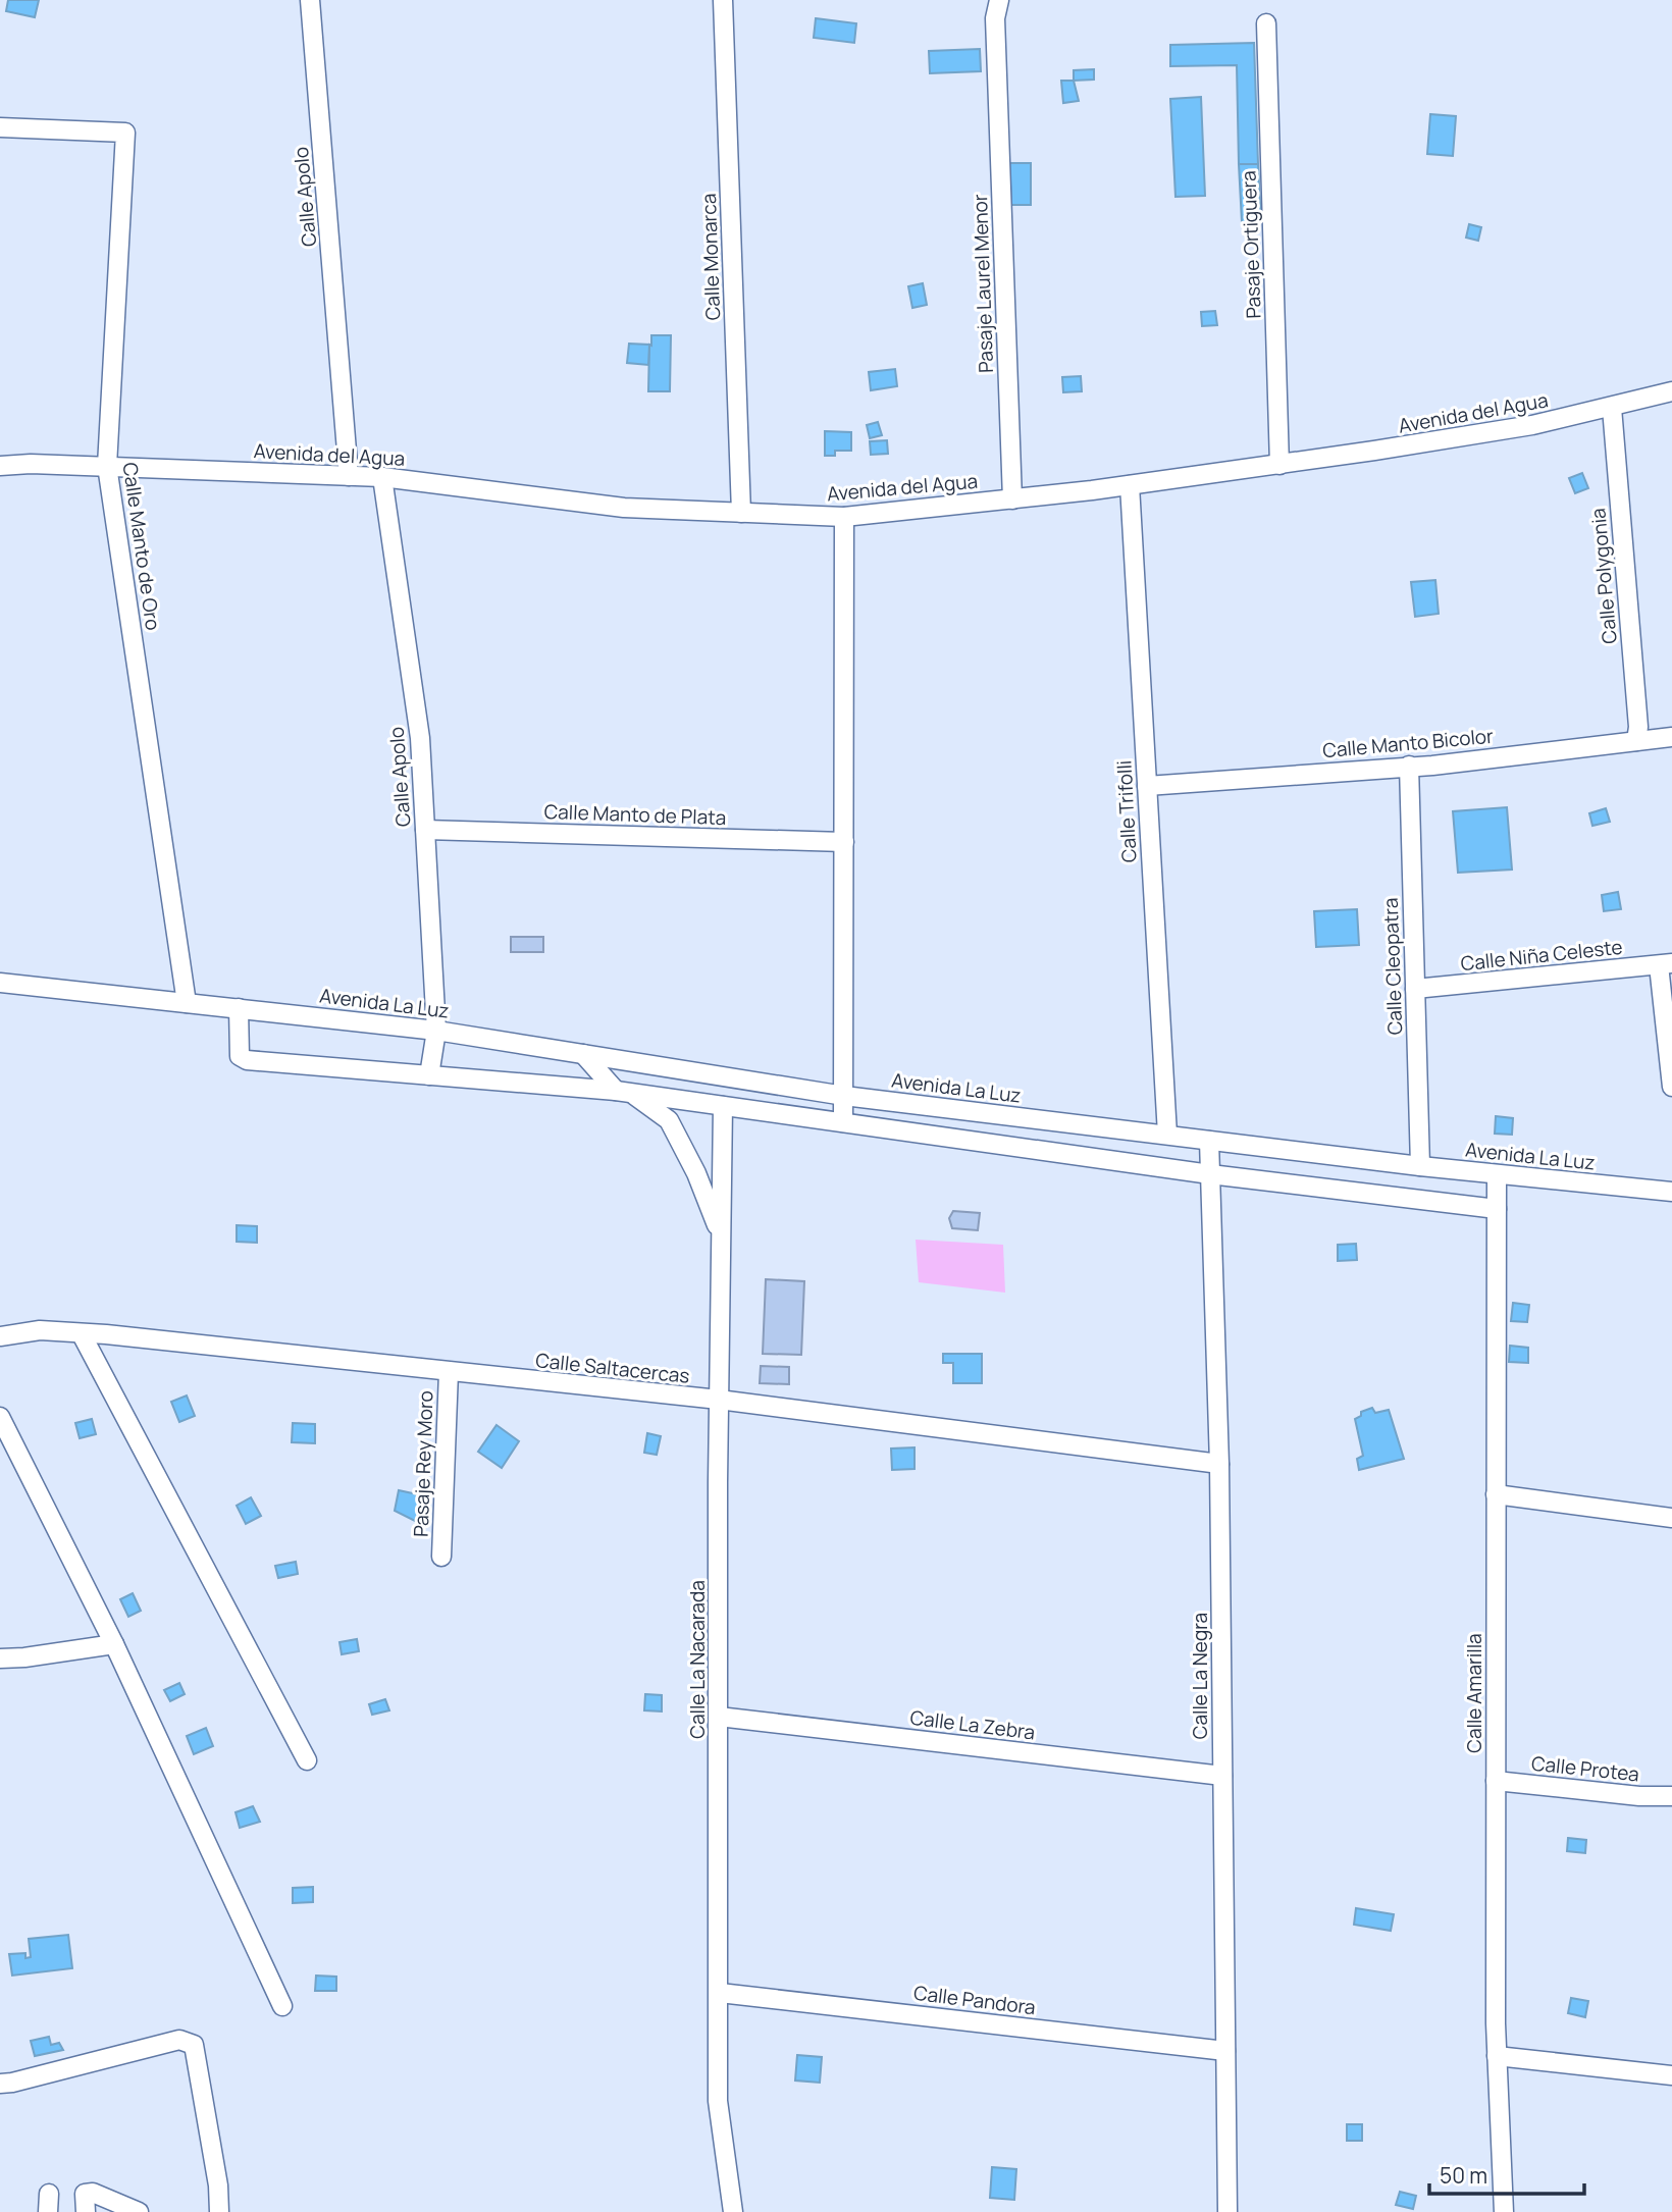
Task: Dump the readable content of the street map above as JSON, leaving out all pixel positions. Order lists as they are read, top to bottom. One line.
{"streets":{"street":["Calle Apolo","Pasaje Ortiguera","Calle Monarca","Pasaje Laurel Menor","Avenida del Agua","Calle Manto de Oro","Calle Polygonia","Calle Manto Bicolor","Calle Trifolli","Calle Manto de Plata","Calle Niña Celeste","Calle Cleopatra","Avenida La Luz","Calle Saltacercas","Pasaje Rey Moro","Calle La Nacarada","Calle La Negra","Calle Amarilla","Calle La Zebra","Calle Protea","Calle Pandora"]},"crossings":[["Calle Apolo","Avenida del Agua"],["Calle Apolo","Calle Manto de Plata"],["Calle Apolo","Avenida La Luz"],["Pasaje Ortiguera","Avenida del Agua"],["Calle Monarca","Avenida del Agua"],["Pasaje Laurel Menor","Avenida del Agua"],["Avenida del Agua","Calle Manto de Oro"],["Avenida del Agua","Calle Polygonia"],["Avenida del Agua","Calle Trifolli"],["Calle Manto de Oro","Avenida La Luz"],["Calle Polygonia","Calle Manto Bicolor"],["Calle Manto Bicolor","Calle Trifolli"],["Calle Manto Bicolor","Calle Cleopatra"],["Calle Trifolli","Avenida La Luz"],["Calle Niña Celeste","Calle Cleopatra"],["Calle Cleopatra","Avenida La Luz"],["Avenida La Luz","Calle La Negra"],["Avenida La Luz","Calle Amarilla"],["Calle Saltacercas","Pasaje Rey Moro"],["Calle Saltacercas","Calle La Nacarada"],["Calle Saltacercas","Calle La Negra"],["Calle La Nacarada","Calle La Zebra"],["Calle La Nacarada","Calle Pandora"],["Calle La Negra","Calle La Zebra"],["Calle La Negra","Calle Pandora"],["Calle Amarilla","Calle Protea"]],"scale_bar":"50 m"}
